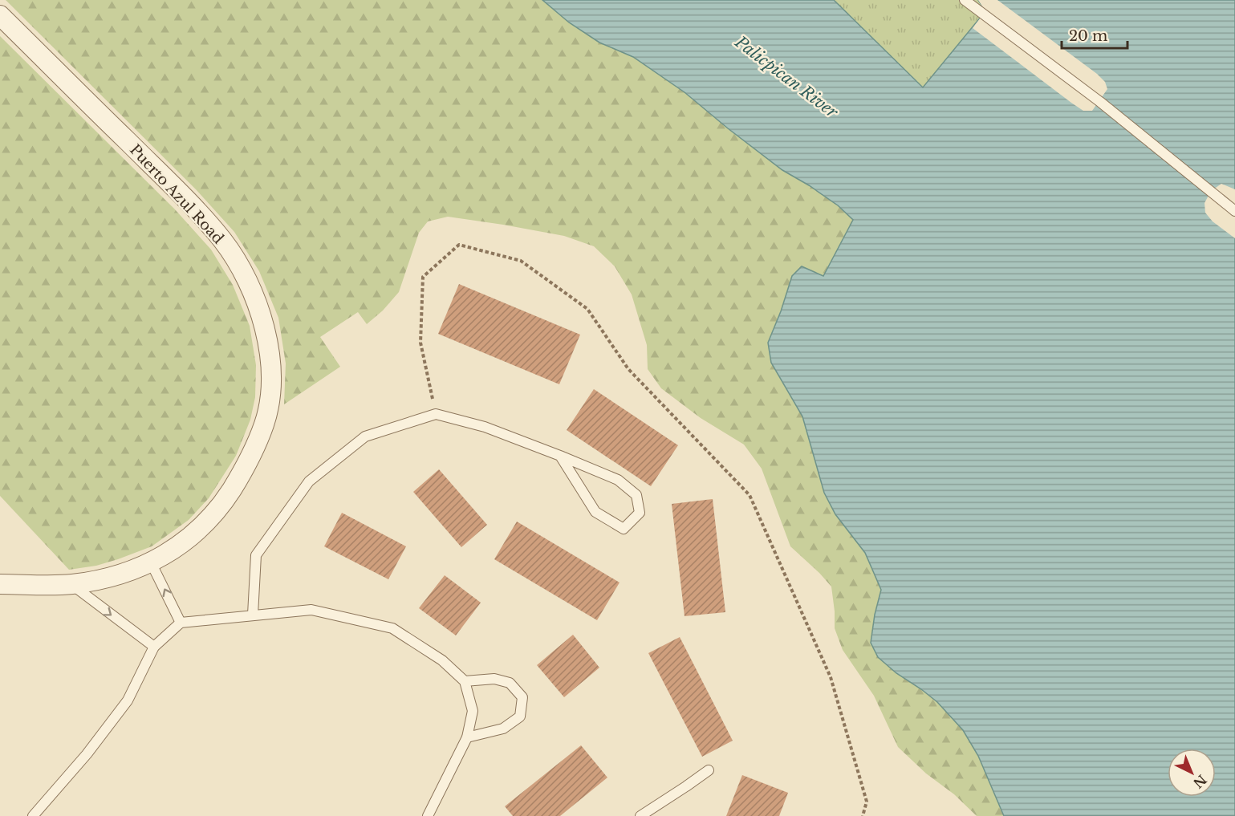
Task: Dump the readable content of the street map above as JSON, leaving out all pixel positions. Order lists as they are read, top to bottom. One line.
{"streets":{"street":["Puerto Azul Road"]},"water":["Palicpican River"],"scale_bar":"20 m","north":"bottom right"}
